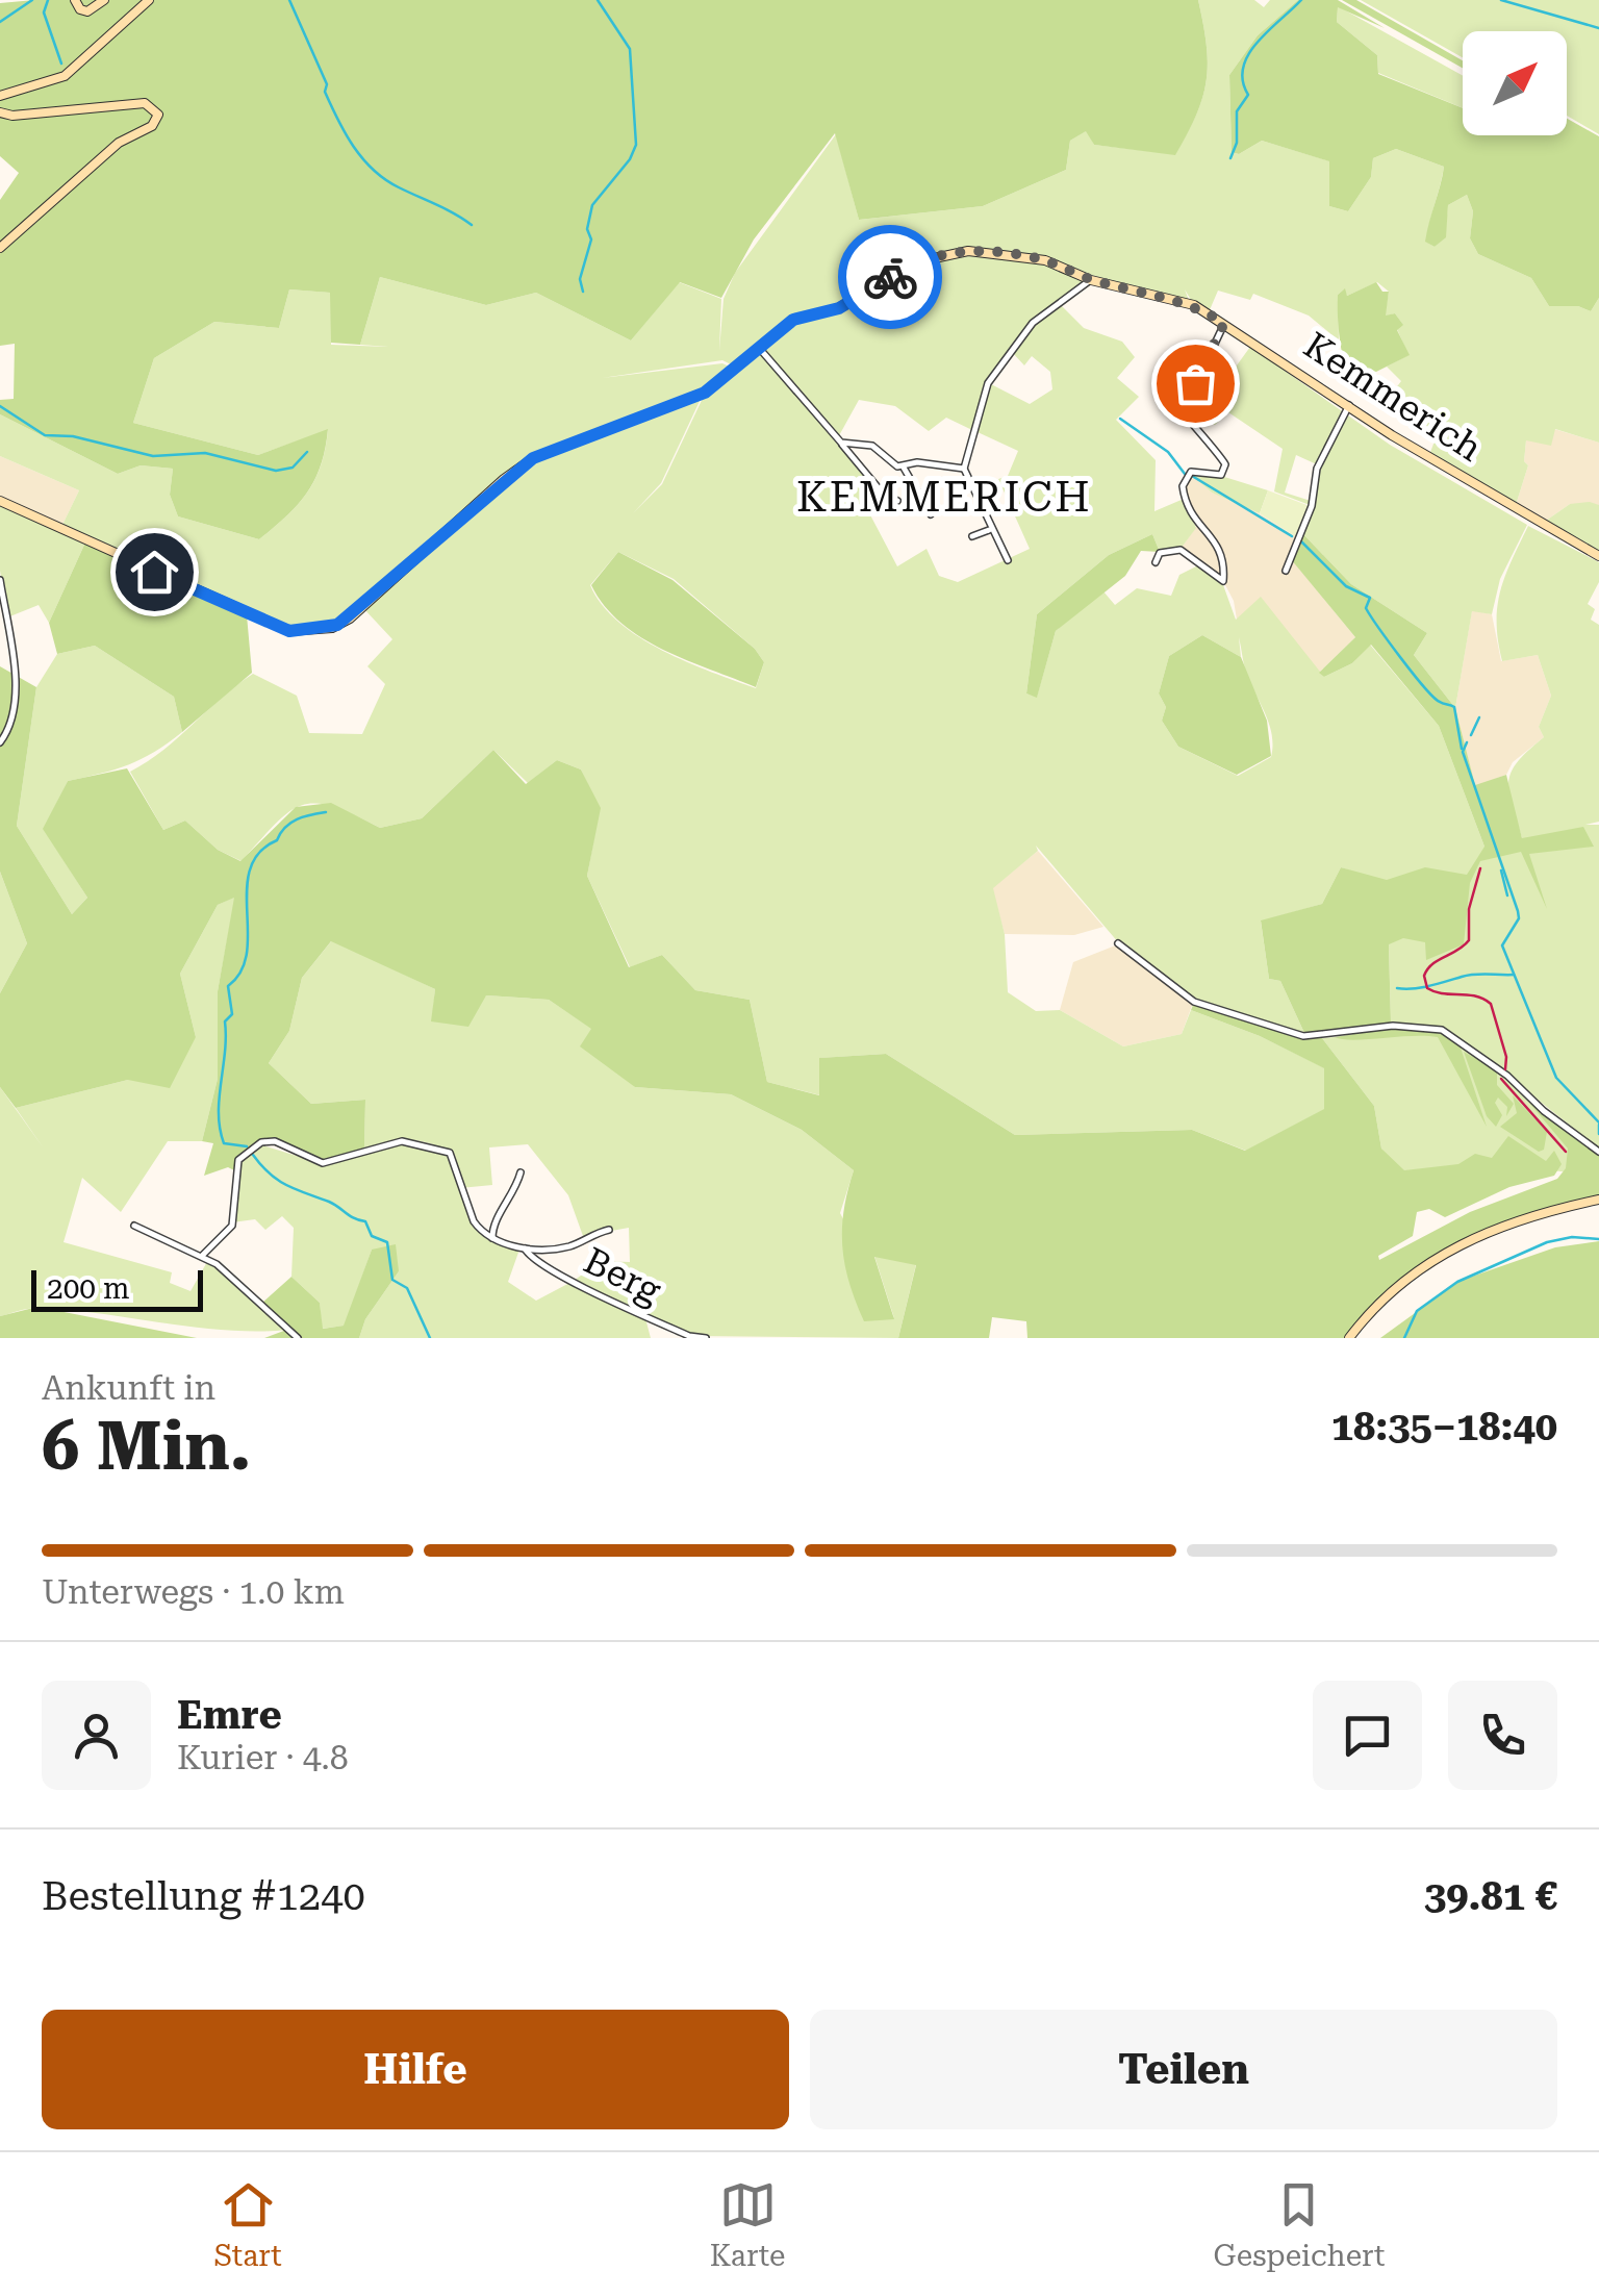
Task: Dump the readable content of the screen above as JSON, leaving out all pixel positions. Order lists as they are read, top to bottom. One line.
{"streets":{"street":["Kemmerich","Berg"]},"districts":["KEMMERICH"],"scale_bar":"200 m","north":"top right","page":{"scale":"200 m","heading":["6 Min.","Ankunft in","18:35–18:40"],"panel":["Emre","Kurier · 4.8","Bestellung #1240","39.81 €"],"bar":"Unterwegs · 1.0 km","buttons":["Hilfe","Teilen"],"tabs":["Start","Karte","Gespeichert"]}}
